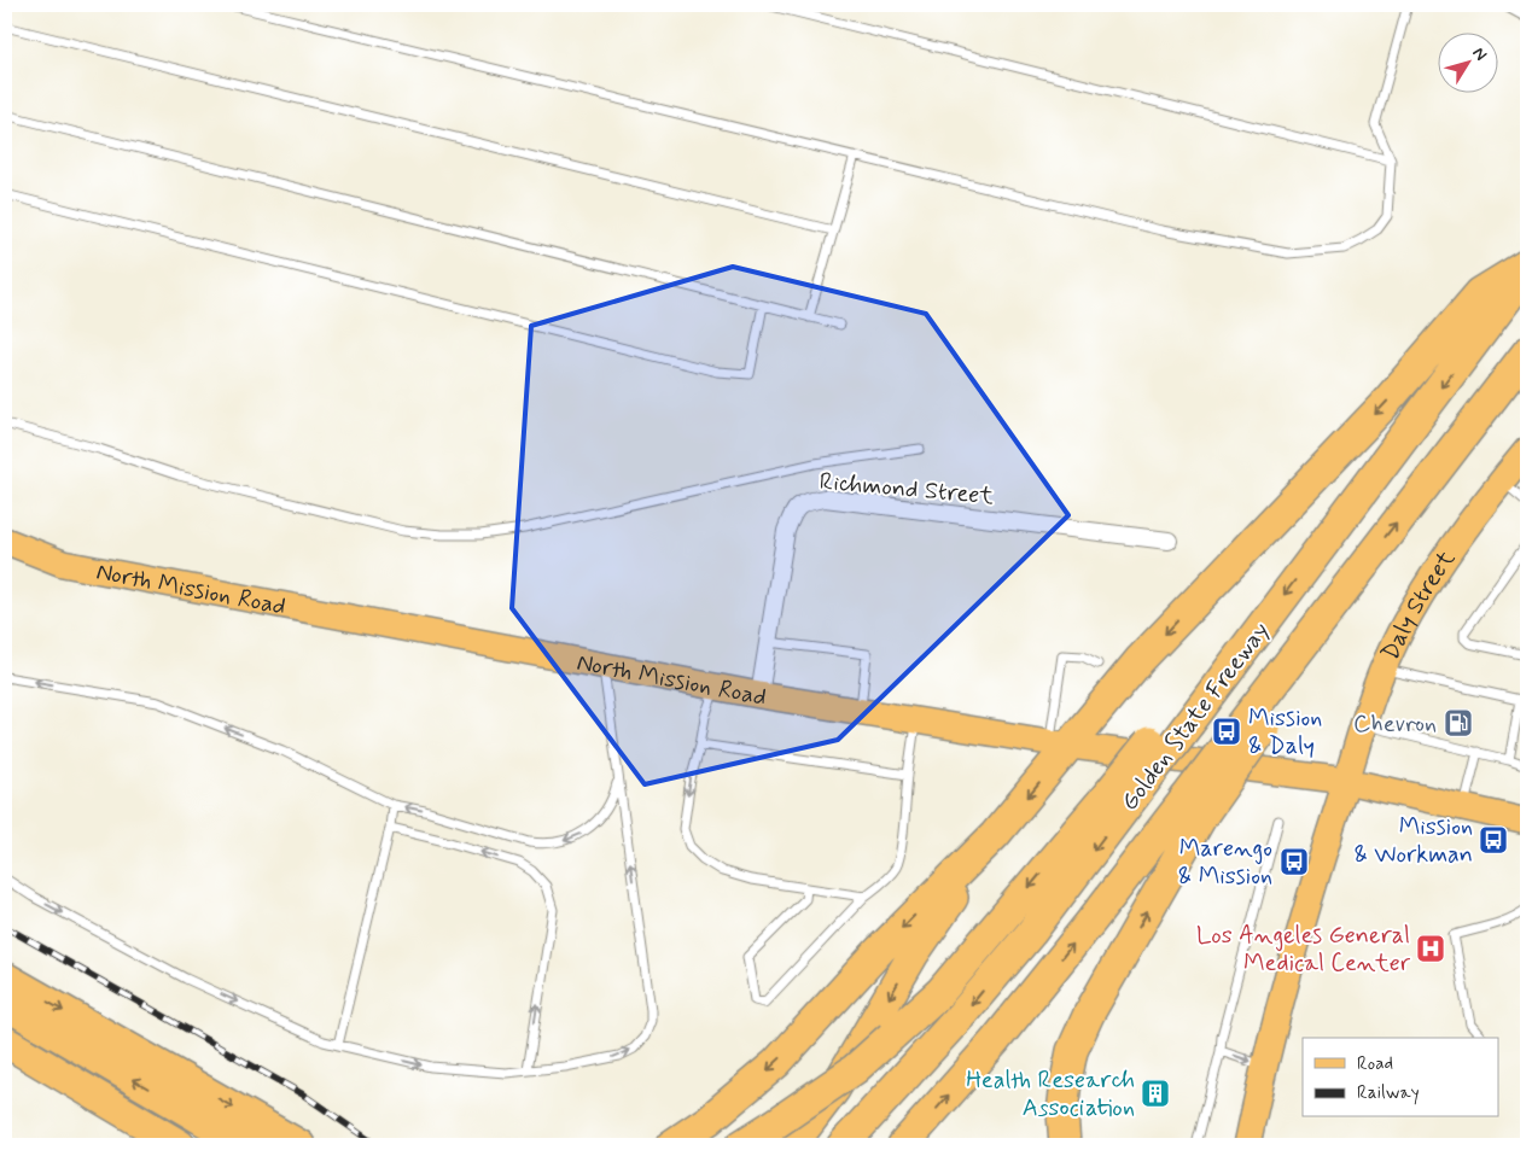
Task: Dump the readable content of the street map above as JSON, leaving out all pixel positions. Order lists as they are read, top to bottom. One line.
{"streets":{"highway":["Golden State Freeway"],"main road":["North Mission Road","Daly Street"],"street":["Richmond Street"]},"crossings":[["Richmond Street","North Mission Road"],["North Mission Road","Daly Street"]],"places":{"fuel station":["Chevron"],"bus stop":["Mission & Daly","Mission & Workman","Marengo & Mission"],"hospital":["Los Angeles General Medical Center"],"building":["Health Research Association"]},"legend":["Road","Railway"],"north":"top right"}
